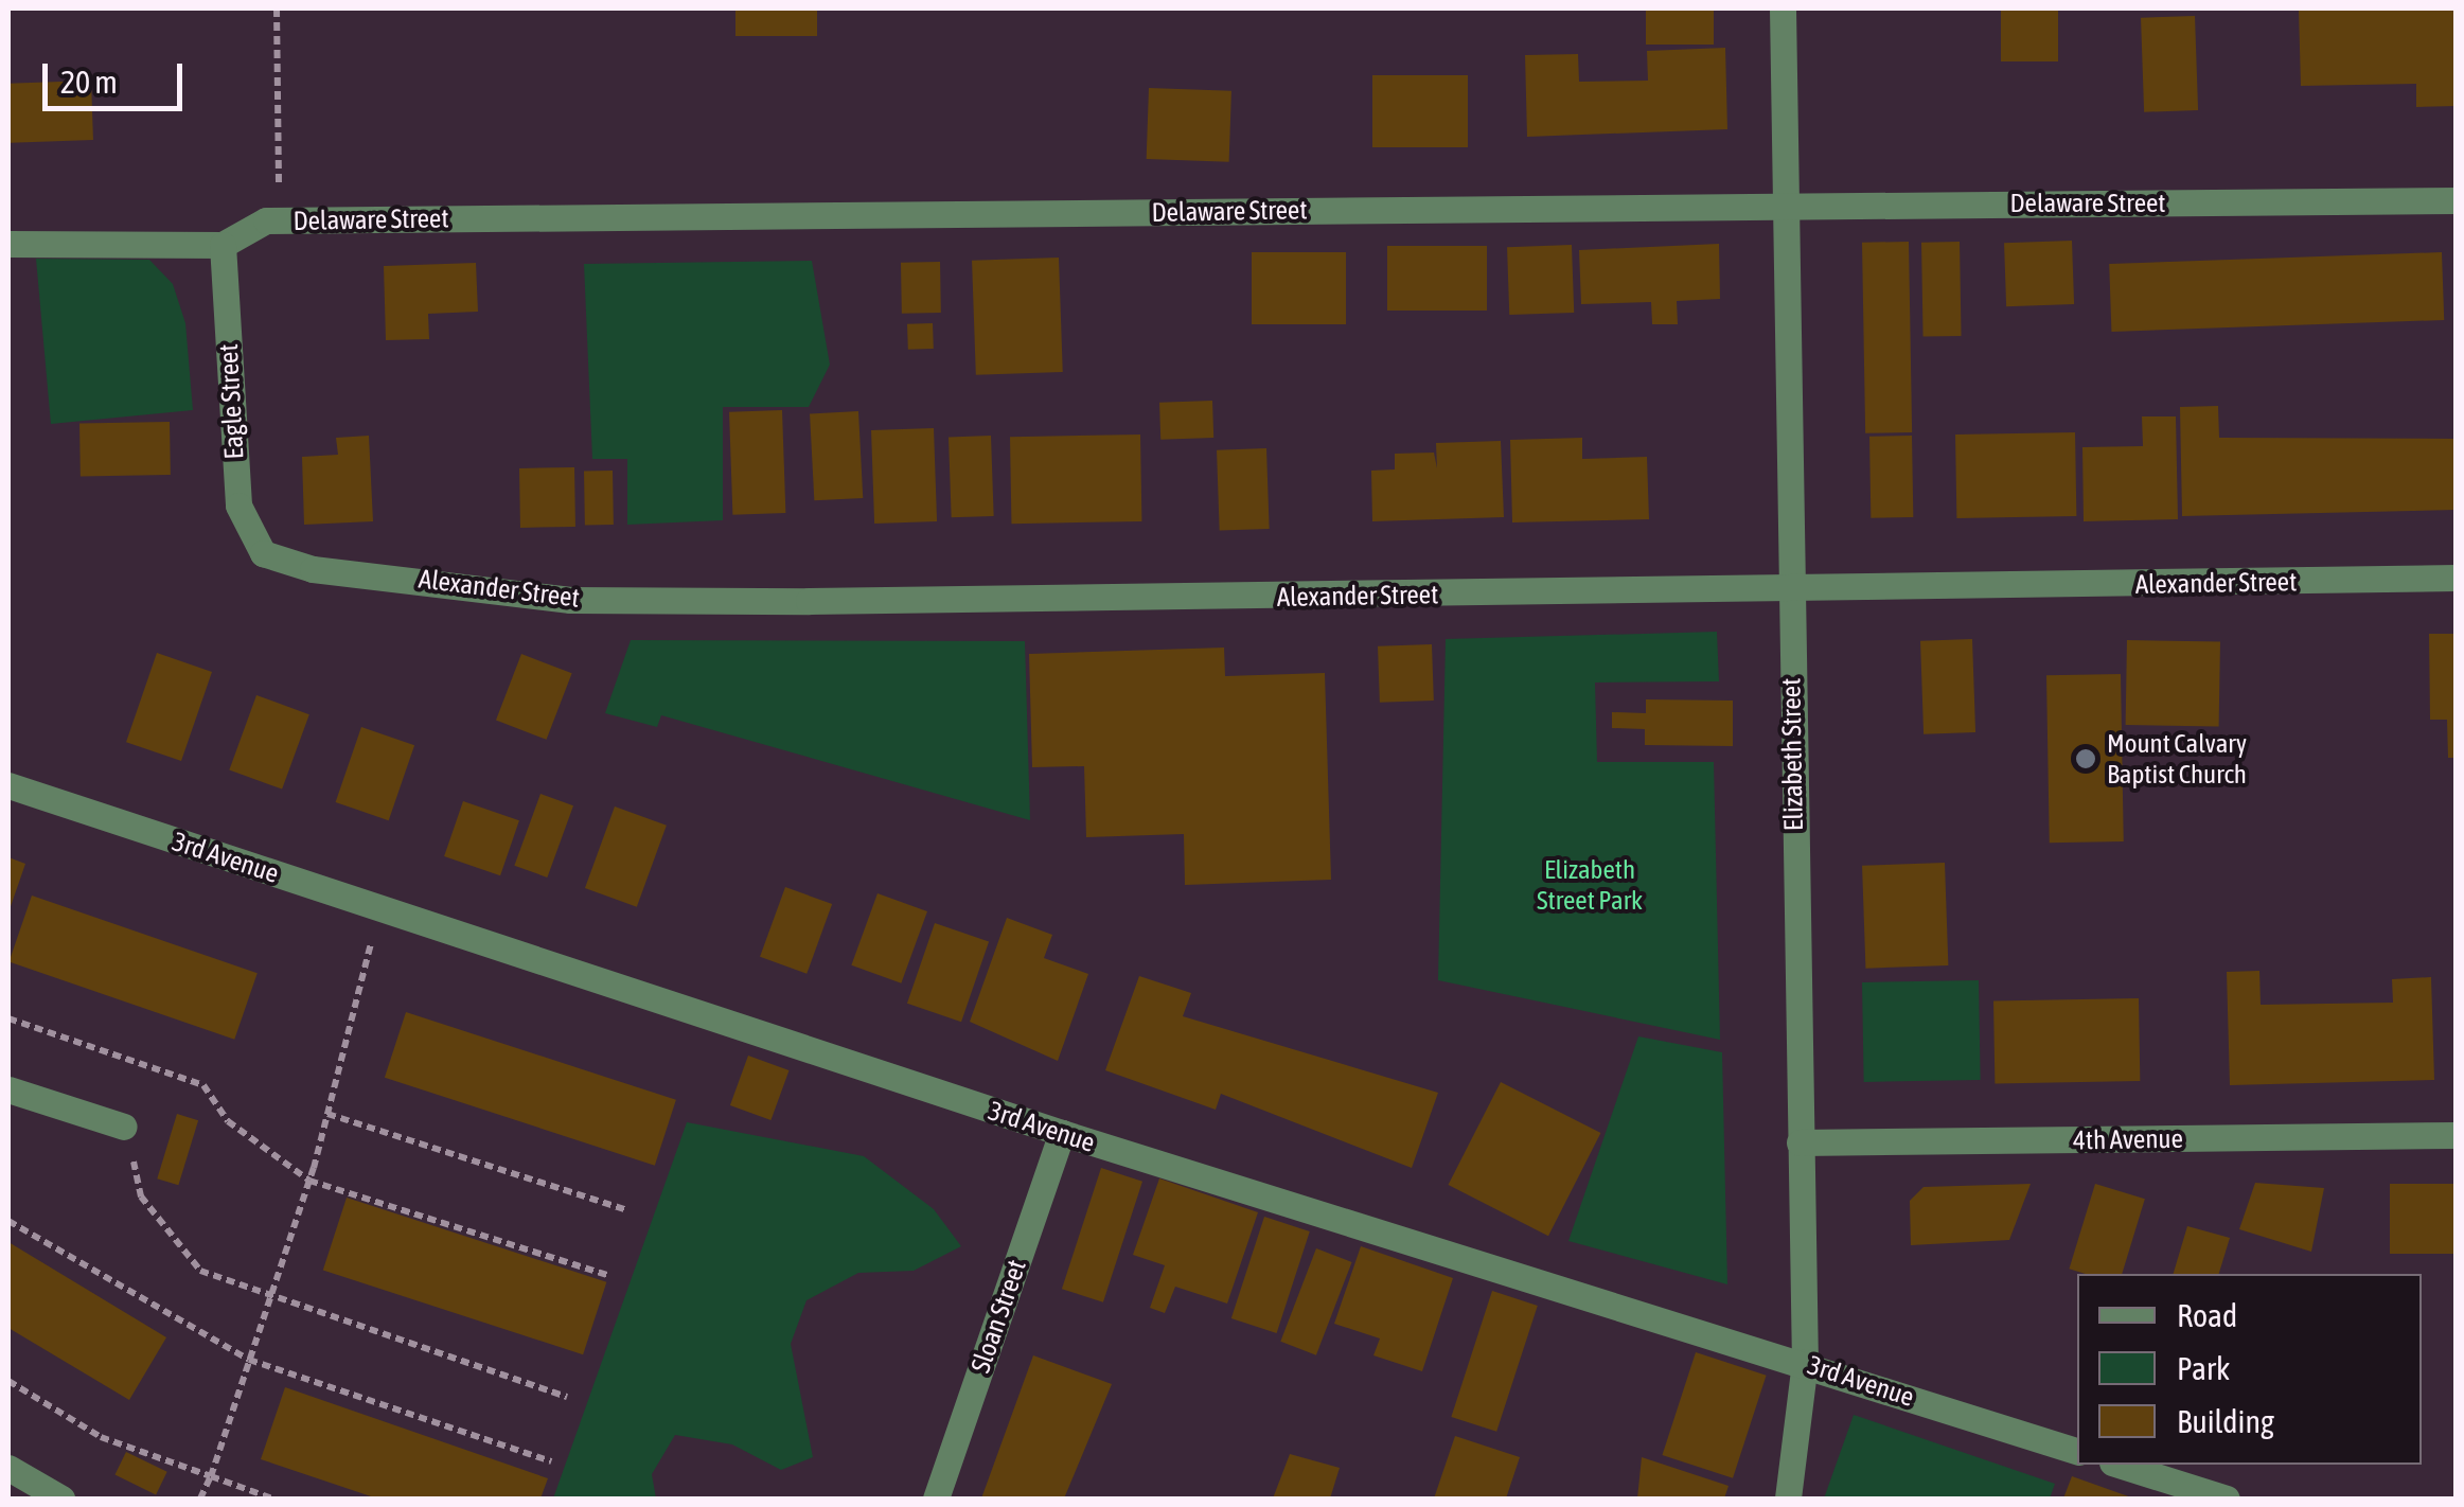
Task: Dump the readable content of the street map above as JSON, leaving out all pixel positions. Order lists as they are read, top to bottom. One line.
{"streets":{"street":["Delaware Street","Eagle Street","Alexander Street","Elizabeth Street","3rd Avenue","4th Avenue","Sloan Street"]},"crossings":[["Delaware Street","Eagle Street"],["Delaware Street","Elizabeth Street"],["Eagle Street","Alexander Street"],["Alexander Street","Elizabeth Street"],["Elizabeth Street","3rd Avenue"],["Elizabeth Street","4th Avenue"],["3rd Avenue","Sloan Street"]],"parks":["Elizabeth Street Park"],"places":["Mount Calvary Baptist Church"],"legend":["Road","Park","Building"],"scale_bar":"20 m"}
